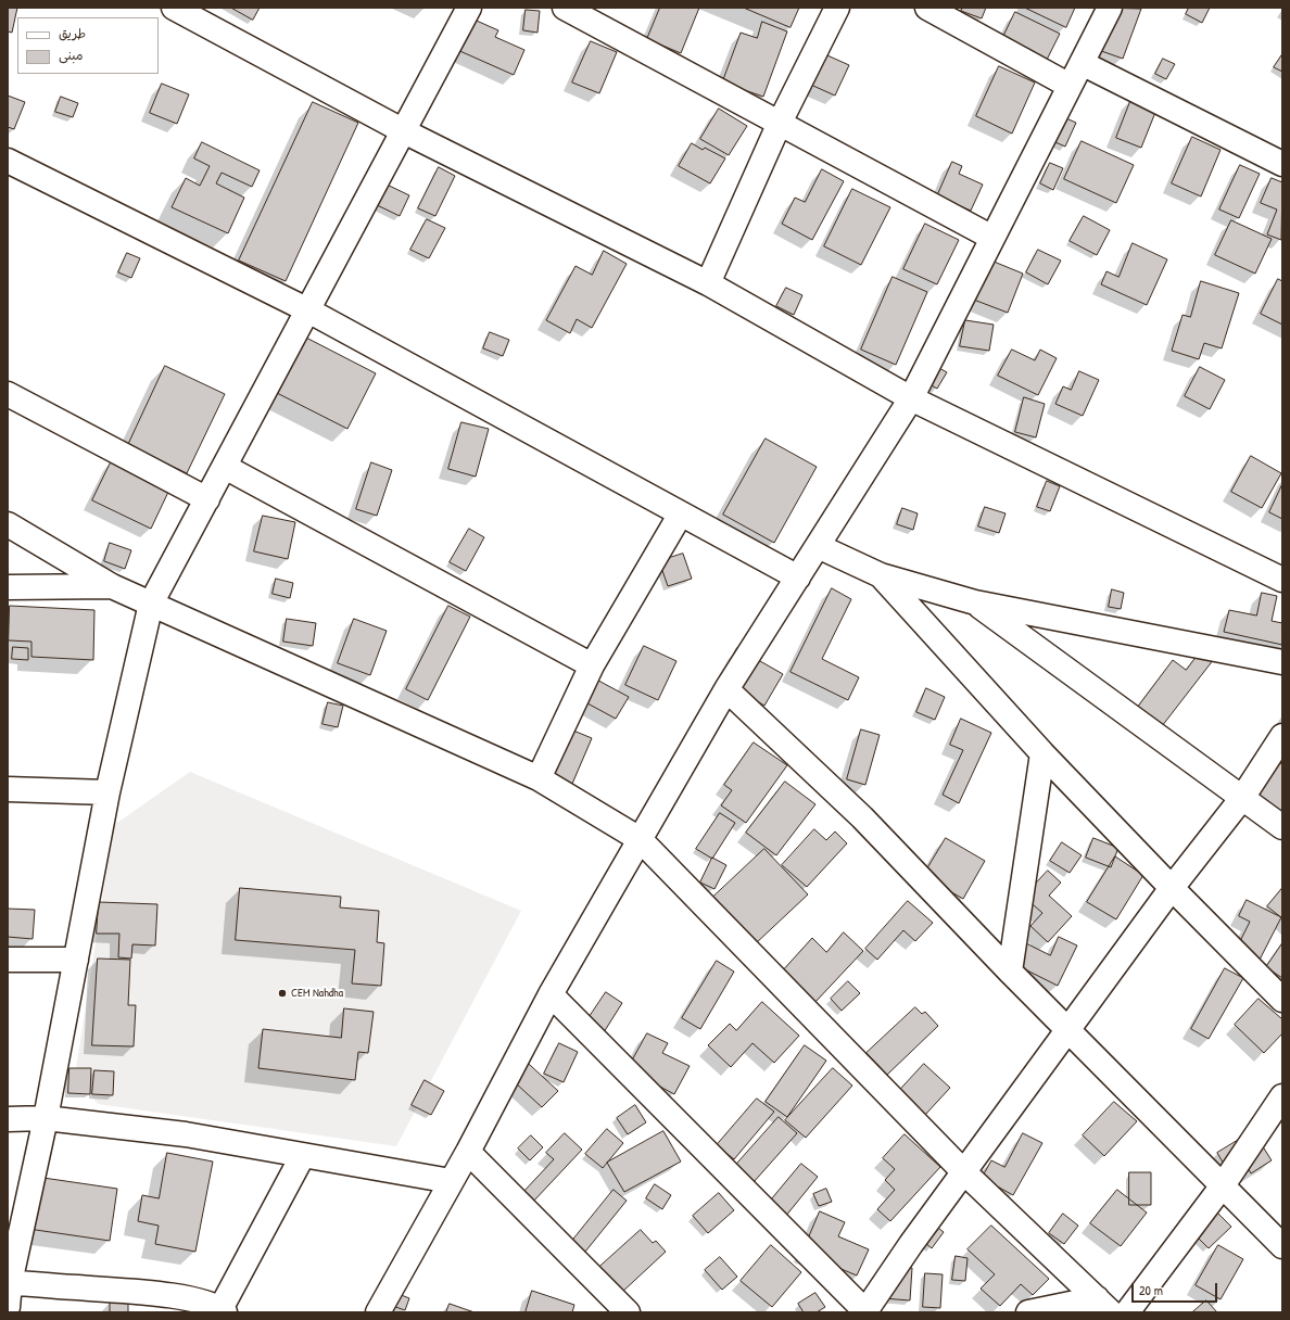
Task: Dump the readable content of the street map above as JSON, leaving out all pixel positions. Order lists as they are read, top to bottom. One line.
{"places":["CEM Nahdha"],"legend":["طريق","مبنى"],"scale_bar":"20 m"}
